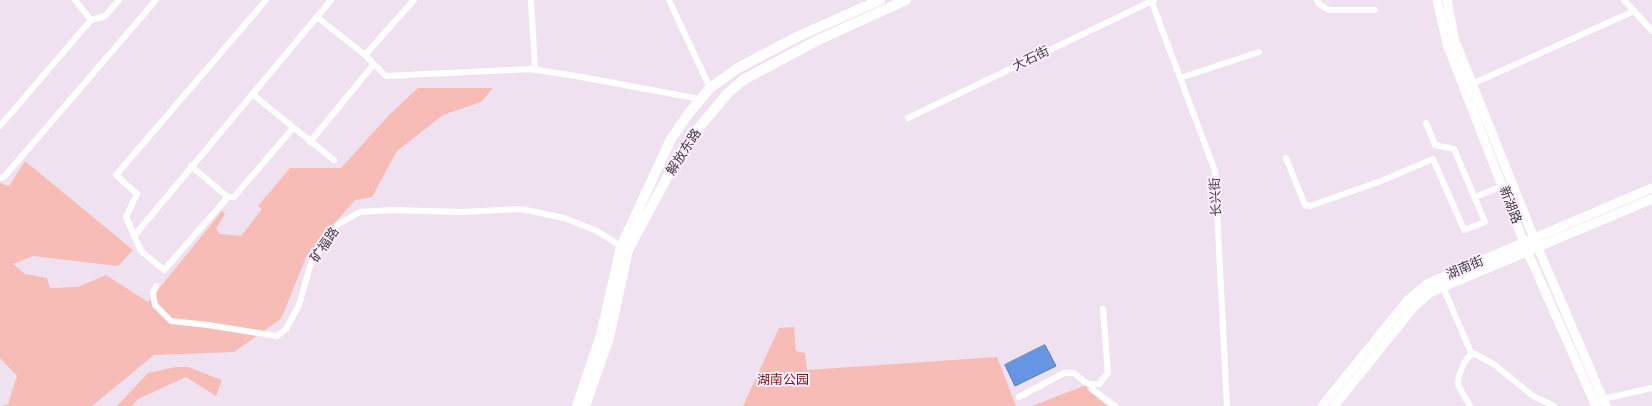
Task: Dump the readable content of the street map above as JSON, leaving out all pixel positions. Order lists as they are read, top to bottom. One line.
{"streets":{"main road":["解放东路","新湖路","湖南街"],"street":["大石街","长兴街","矿福路"]},"crossings":[["大石街","长兴街"],["解放东路","矿福路"],["新湖路","湖南街"]],"parks":["湖南公园"]}
